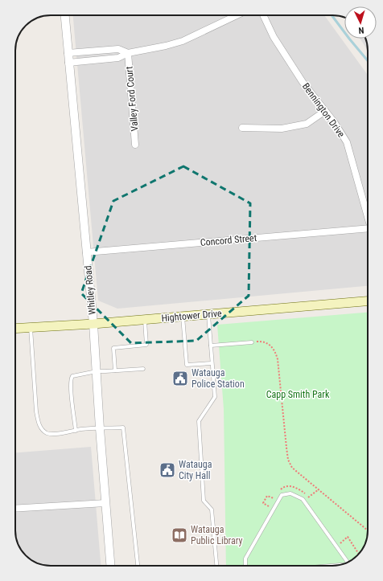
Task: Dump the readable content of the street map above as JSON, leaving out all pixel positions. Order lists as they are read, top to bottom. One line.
{"streets":{"main road":["Hightower Drive"],"street":["Valley Ford Court","Bennington Drive","Concord Street","Whitley Road"]},"crossings":[["Concord Street","Whitley Road"],["Whitley Road","Hightower Drive"]],"parks":["Capp Smith Park"],"places":{"public building":["Watauga Police Station","Watauga City Hall"],"library":["Watauga Public Library"]},"north":"bottom"}
